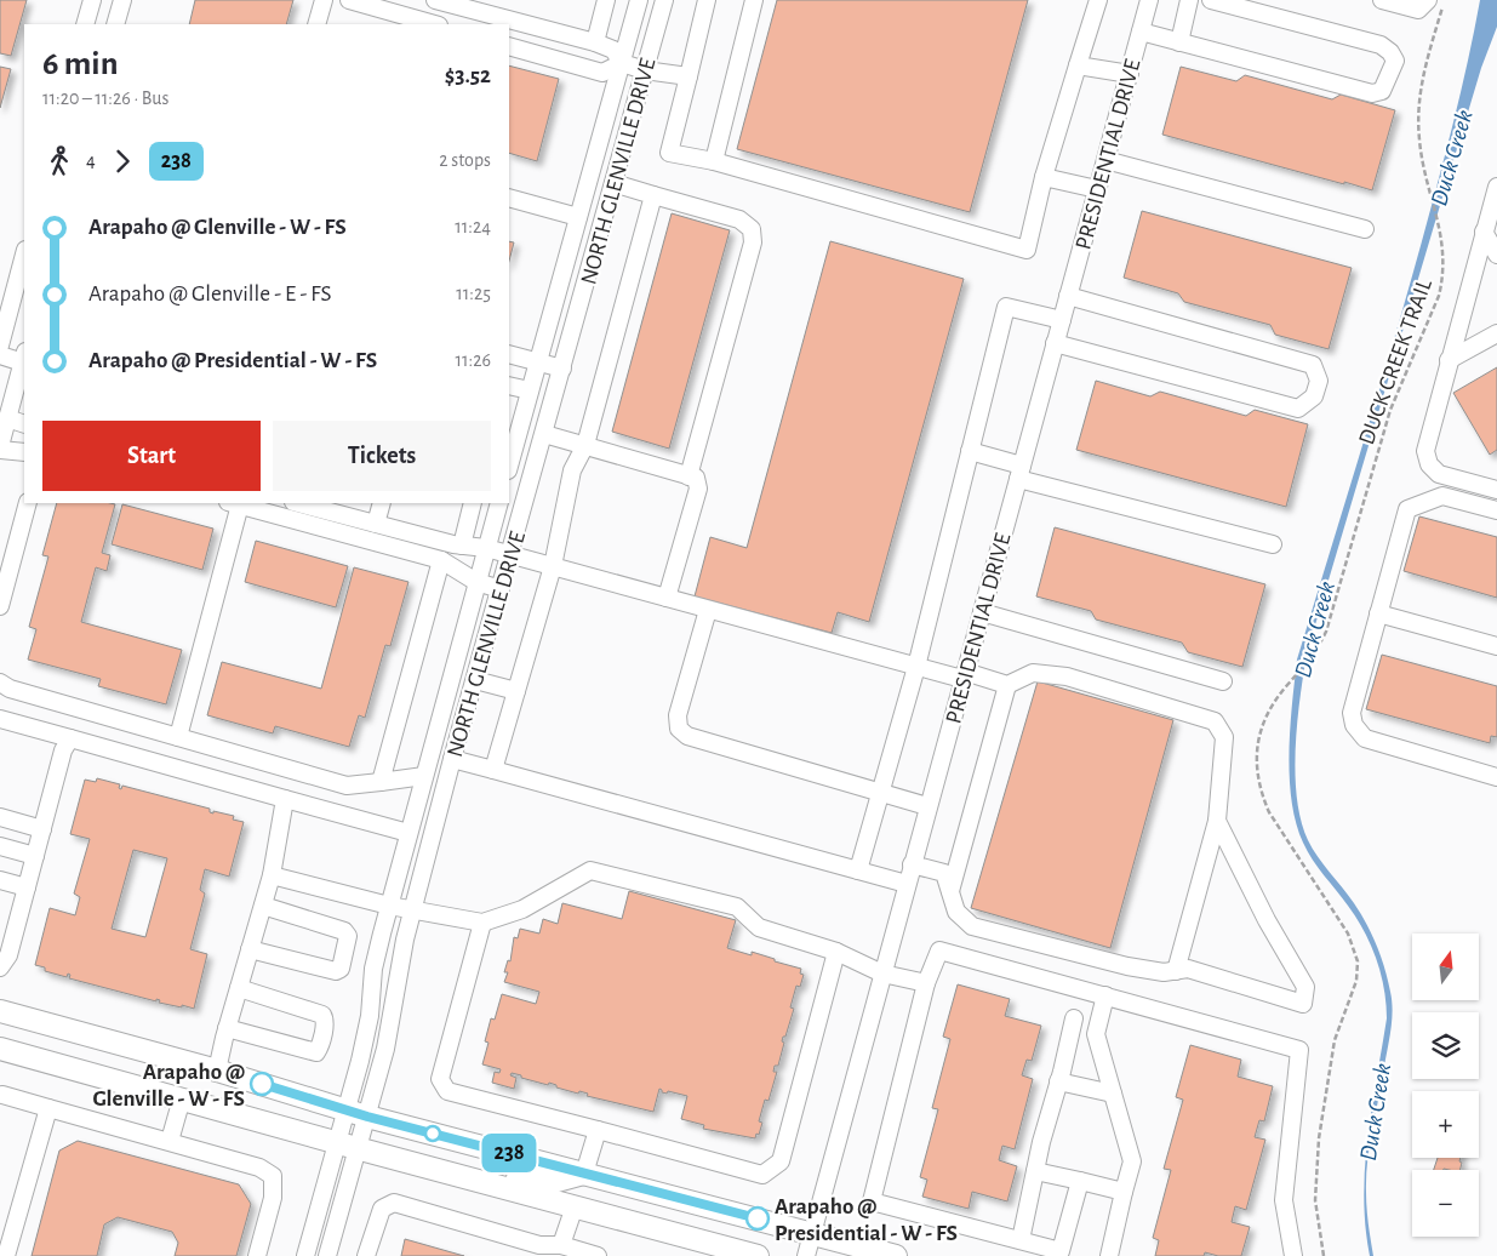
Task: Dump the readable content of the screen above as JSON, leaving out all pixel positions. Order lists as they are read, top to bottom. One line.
{"streets":{"street":["PRESIDENTIAL DRIVE","NORTH GLENVILLE DRIVE"],"path":["DUCK CREEK TRAIL"]},"water":["Duck Creek"],"places":["Arapaho @ Glenville - W - FS","Arapaho @ Presidential - W - FS"],"lines":["bus line 238"],"north":"top","page":{"on_map":"238","heading":["6 min","11:20 – 11:26 · Bus","$3.52"],"legs":["4","238","2 stops"],"list":[{"name":"Arapaho @ Glenville - W - FS","value":"11:24"},{"name":"Arapaho @ Glenville - E - FS","value":"11:25"},{"name":"Arapaho @ Presidential - W - FS","value":"11:26"}],"buttons":["Start","Tickets"],"map_buttons":["+","−"]}}
